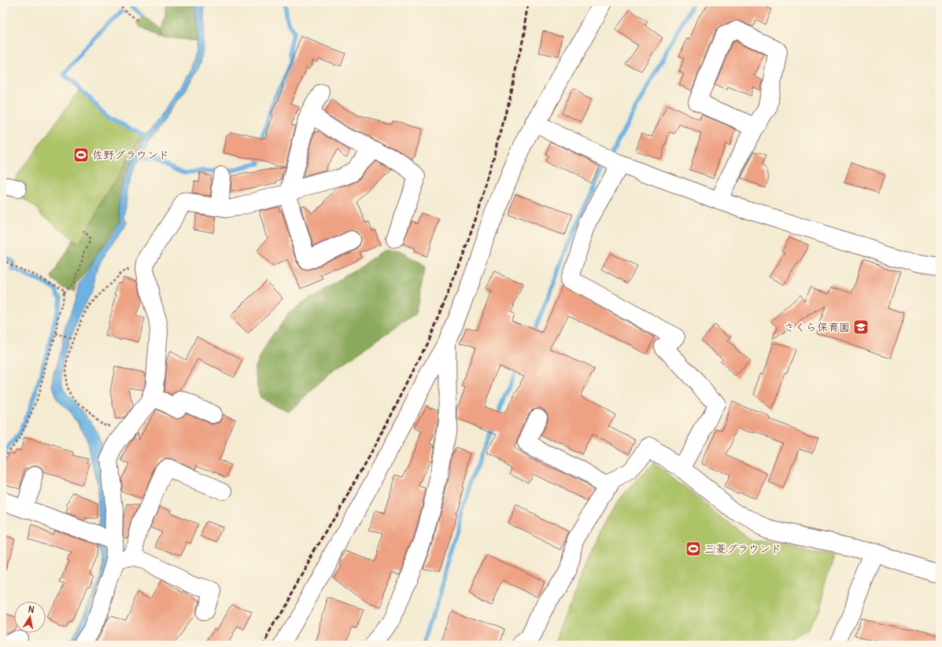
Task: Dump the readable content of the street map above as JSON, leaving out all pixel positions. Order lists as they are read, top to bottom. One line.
{"places":{"sports":["佐野グラウンド","三菱グラウンド"],"school or university":["さくら保育園"]},"north":"top"}
